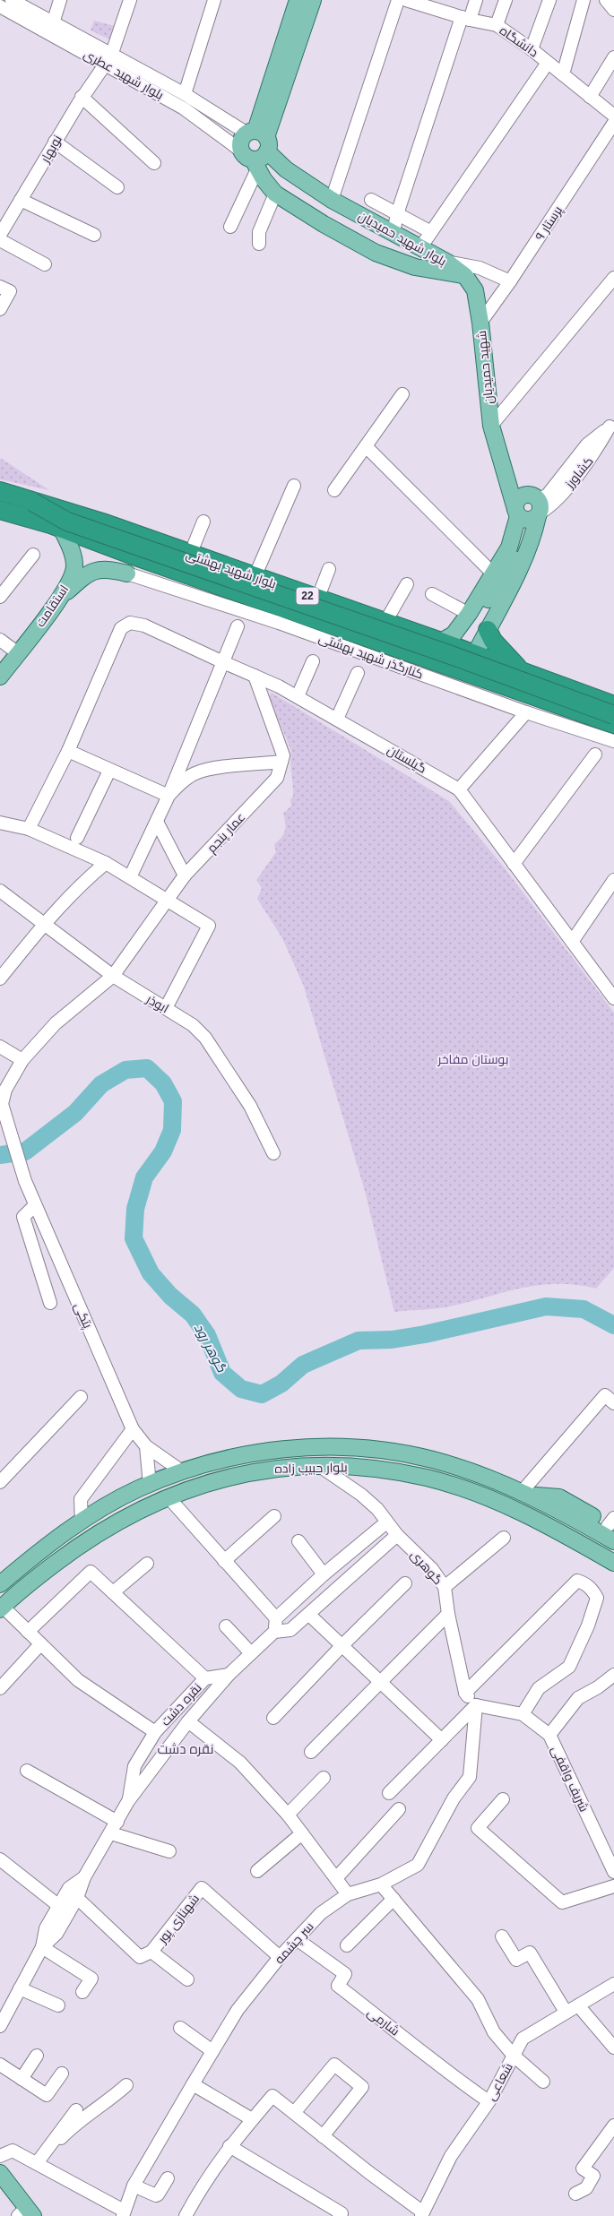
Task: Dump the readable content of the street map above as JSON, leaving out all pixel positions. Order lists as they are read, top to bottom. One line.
{"streets":{"highway":["بلوار شهید بهشتی","22"],"main road":["بلوار شهید حمیدیان","شهید حمیدیان","استقامت","بلوار حبیب زاده"],"street":["دانشگاه","بلوار شهید عطری","نوبهار","پرستار ۹","کشاورز","کنارگذر شهید بهشتی","گیلستان","عمار پنجم","ابوذر","پتکی","گوهری","نقره دشت","شریف واقفی","شهنازی پور","سر چشمه","شارمی","شعاعی"]},"crossings":[["بلوار شهید عطری","نوبهار"],["بلوار شهید عطری","بلوار شهید حمیدیان"],["پرستار ۹","شهید حمیدیان"],["بلوار شهید حمیدیان","شهید حمیدیان"],["شهید حمیدیان","کشاورز"],["بلوار شهید بهشتی","استقامت"],["بلوار شهید بهشتی","کنارگذر شهید بهشتی"],["عمار پنجم","ابوذر"],["عمار پنجم","پتکی"],["پتکی","بلوار حبیب زاده"],["بلوار حبیب زاده","گوهری"],["گوهری","نقره دشت"],["گوهری","شریف واقفی"],["گوهری","سر چشمه"],["نقره دشت","شهنازی پور"],["شریف واقفی","سر چشمه"],["شهنازی پور","سر چشمه"],["سر چشمه","شارمی"],["شارمی","شعاعی"]],"districts":["نقره دشت"],"water":["گوهر رود"],"parks":["بوستان مفاخر"]}
